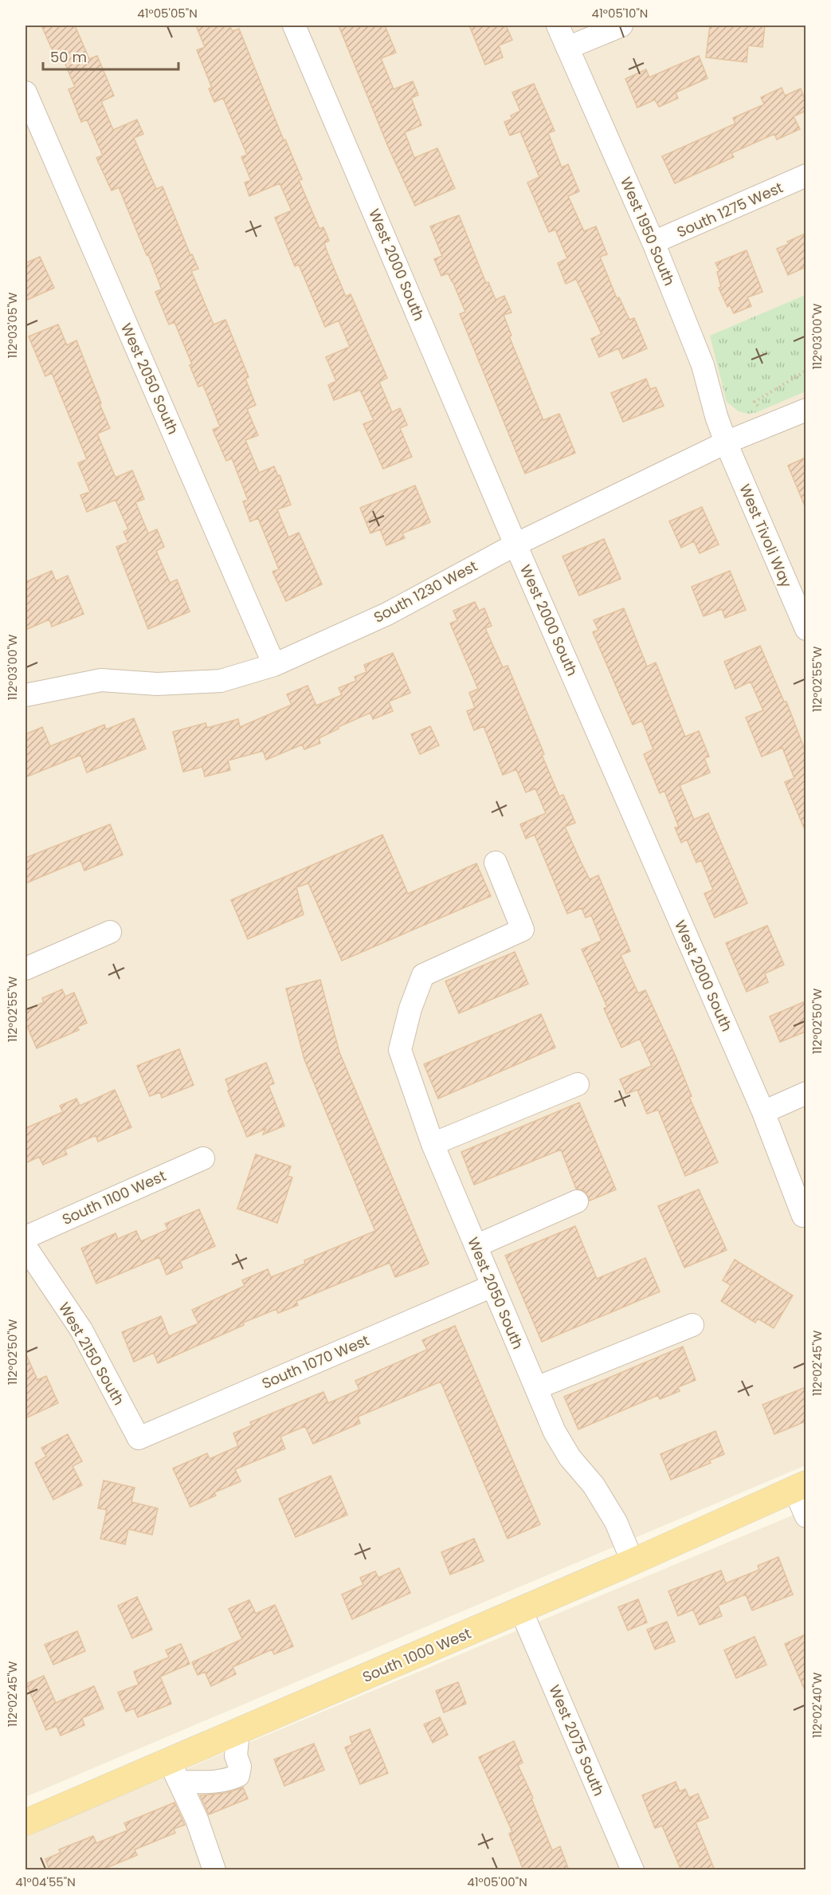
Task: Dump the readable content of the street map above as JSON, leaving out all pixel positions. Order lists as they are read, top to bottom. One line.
{"streets":{"main road":["South 1000 West"],"street":["South 1275 West","West 1950 South","West 2000 South","West 2050 South","West Tivoli Way","South 1230 West","South 1100 West","West 2150 South","South 1070 West","West 2075 South"]},"crossings":[["South 1275 West","West 1950 South"],["West 1950 South","West Tivoli Way"],["West 1950 South","South 1230 West"],["West 2000 South","South 1230 West"],["West 2050 South","South 1230 West"],["West 2050 South","South 1070 West"],["West 2050 South","South 1000 West"],["West Tivoli Way","South 1230 West"],["West 2150 South","South 1070 West"],["South 1000 West","West 2075 South"]],"scale_bar":"50 m","coordinates":["41°05'05\"N","41°05'10\"N","112°03'05\"W","112°03'00\"W","112°02'55\"W","112°02'50\"W","112°02'45\"W","112°02'40\"W","41°04'55\"N","41°05'00\"N"]}
